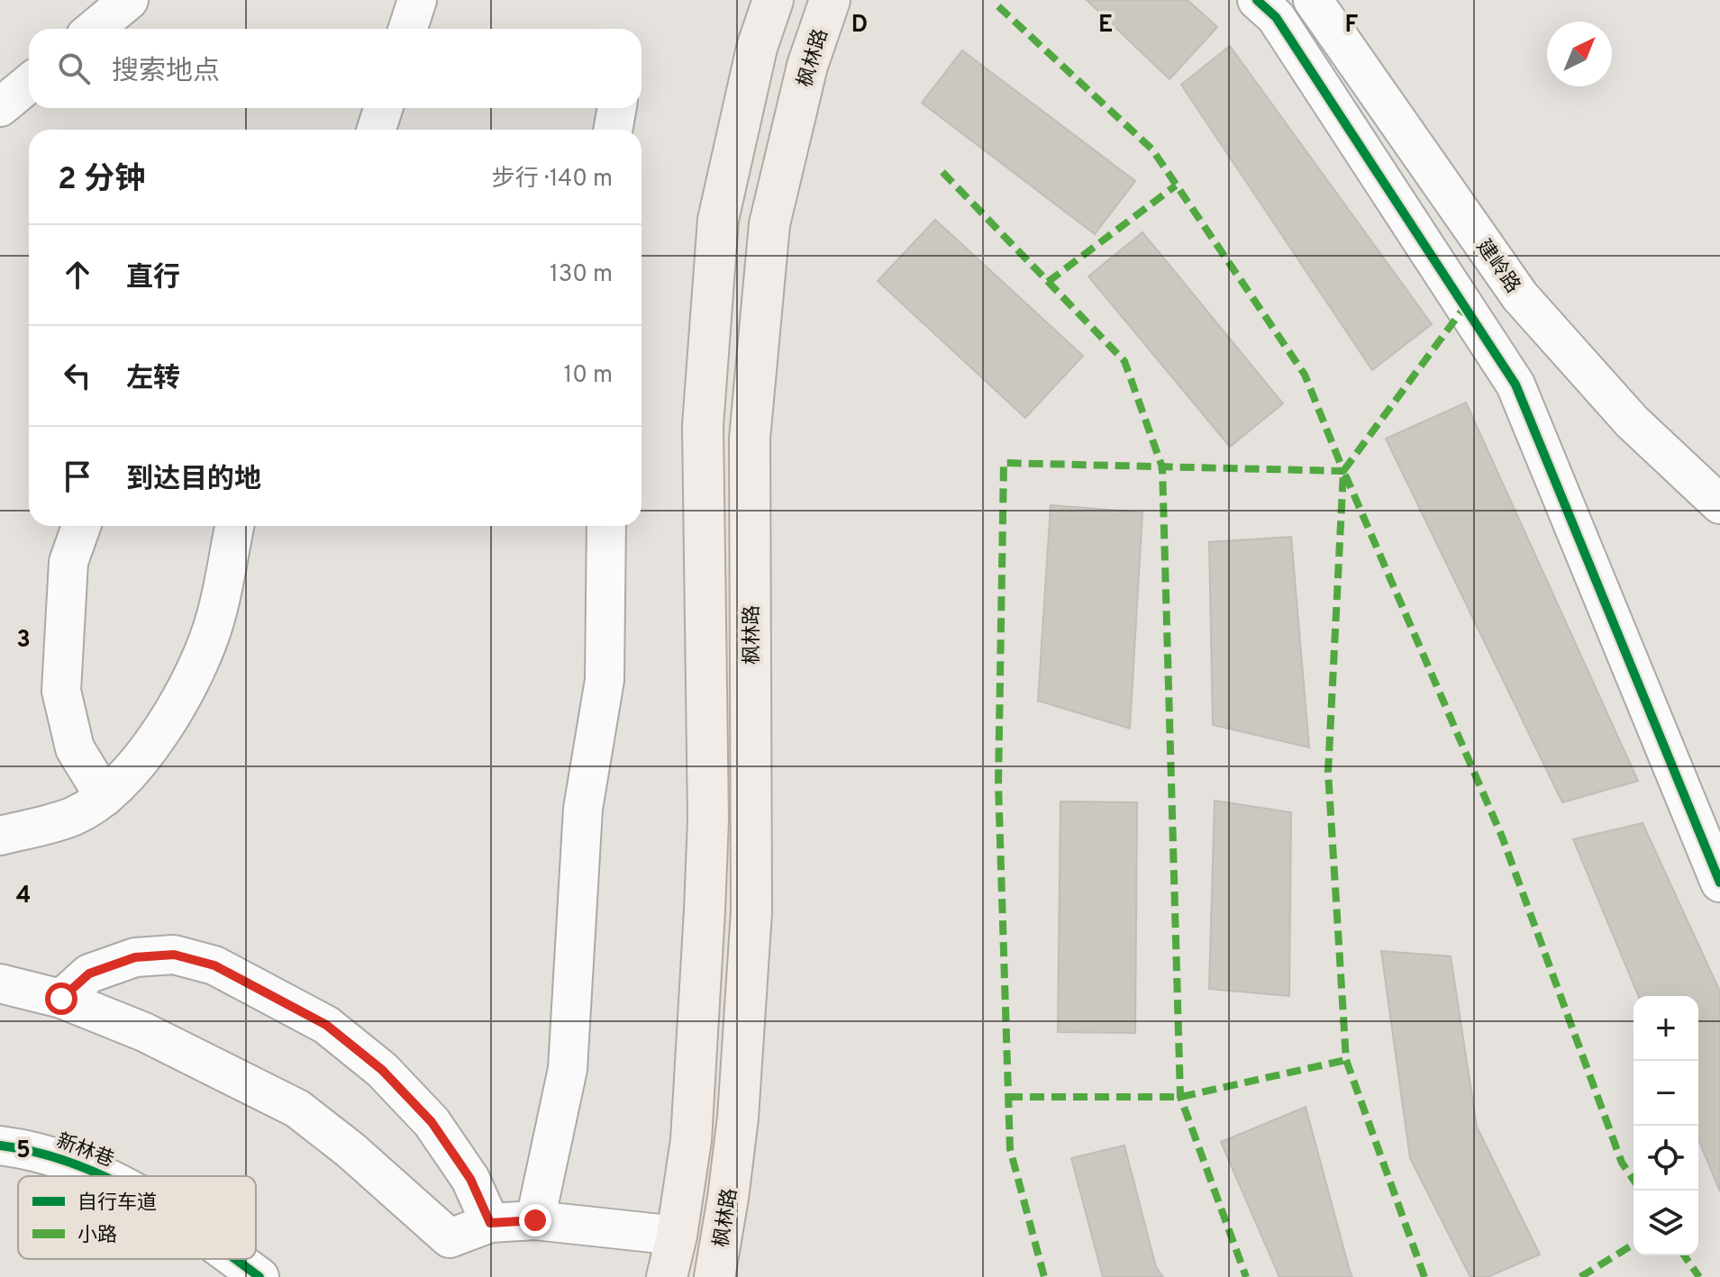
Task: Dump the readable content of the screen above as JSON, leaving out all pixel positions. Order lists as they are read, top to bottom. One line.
{"streets":{"main road":["枫林路"],"street":["建岭路","新林巷"]},"legend":["自行车道","小路"],"north":"top right","page":{"search":"搜索地点","heading":["2 分钟","步行 · 140 m"],"list":[["直行","130 m"],["左转","10 m"],"到达目的地"],"map_buttons":["+","−"]},"grid":{"columns":["D","E","F"],"rows":["3","4","5"]}}
